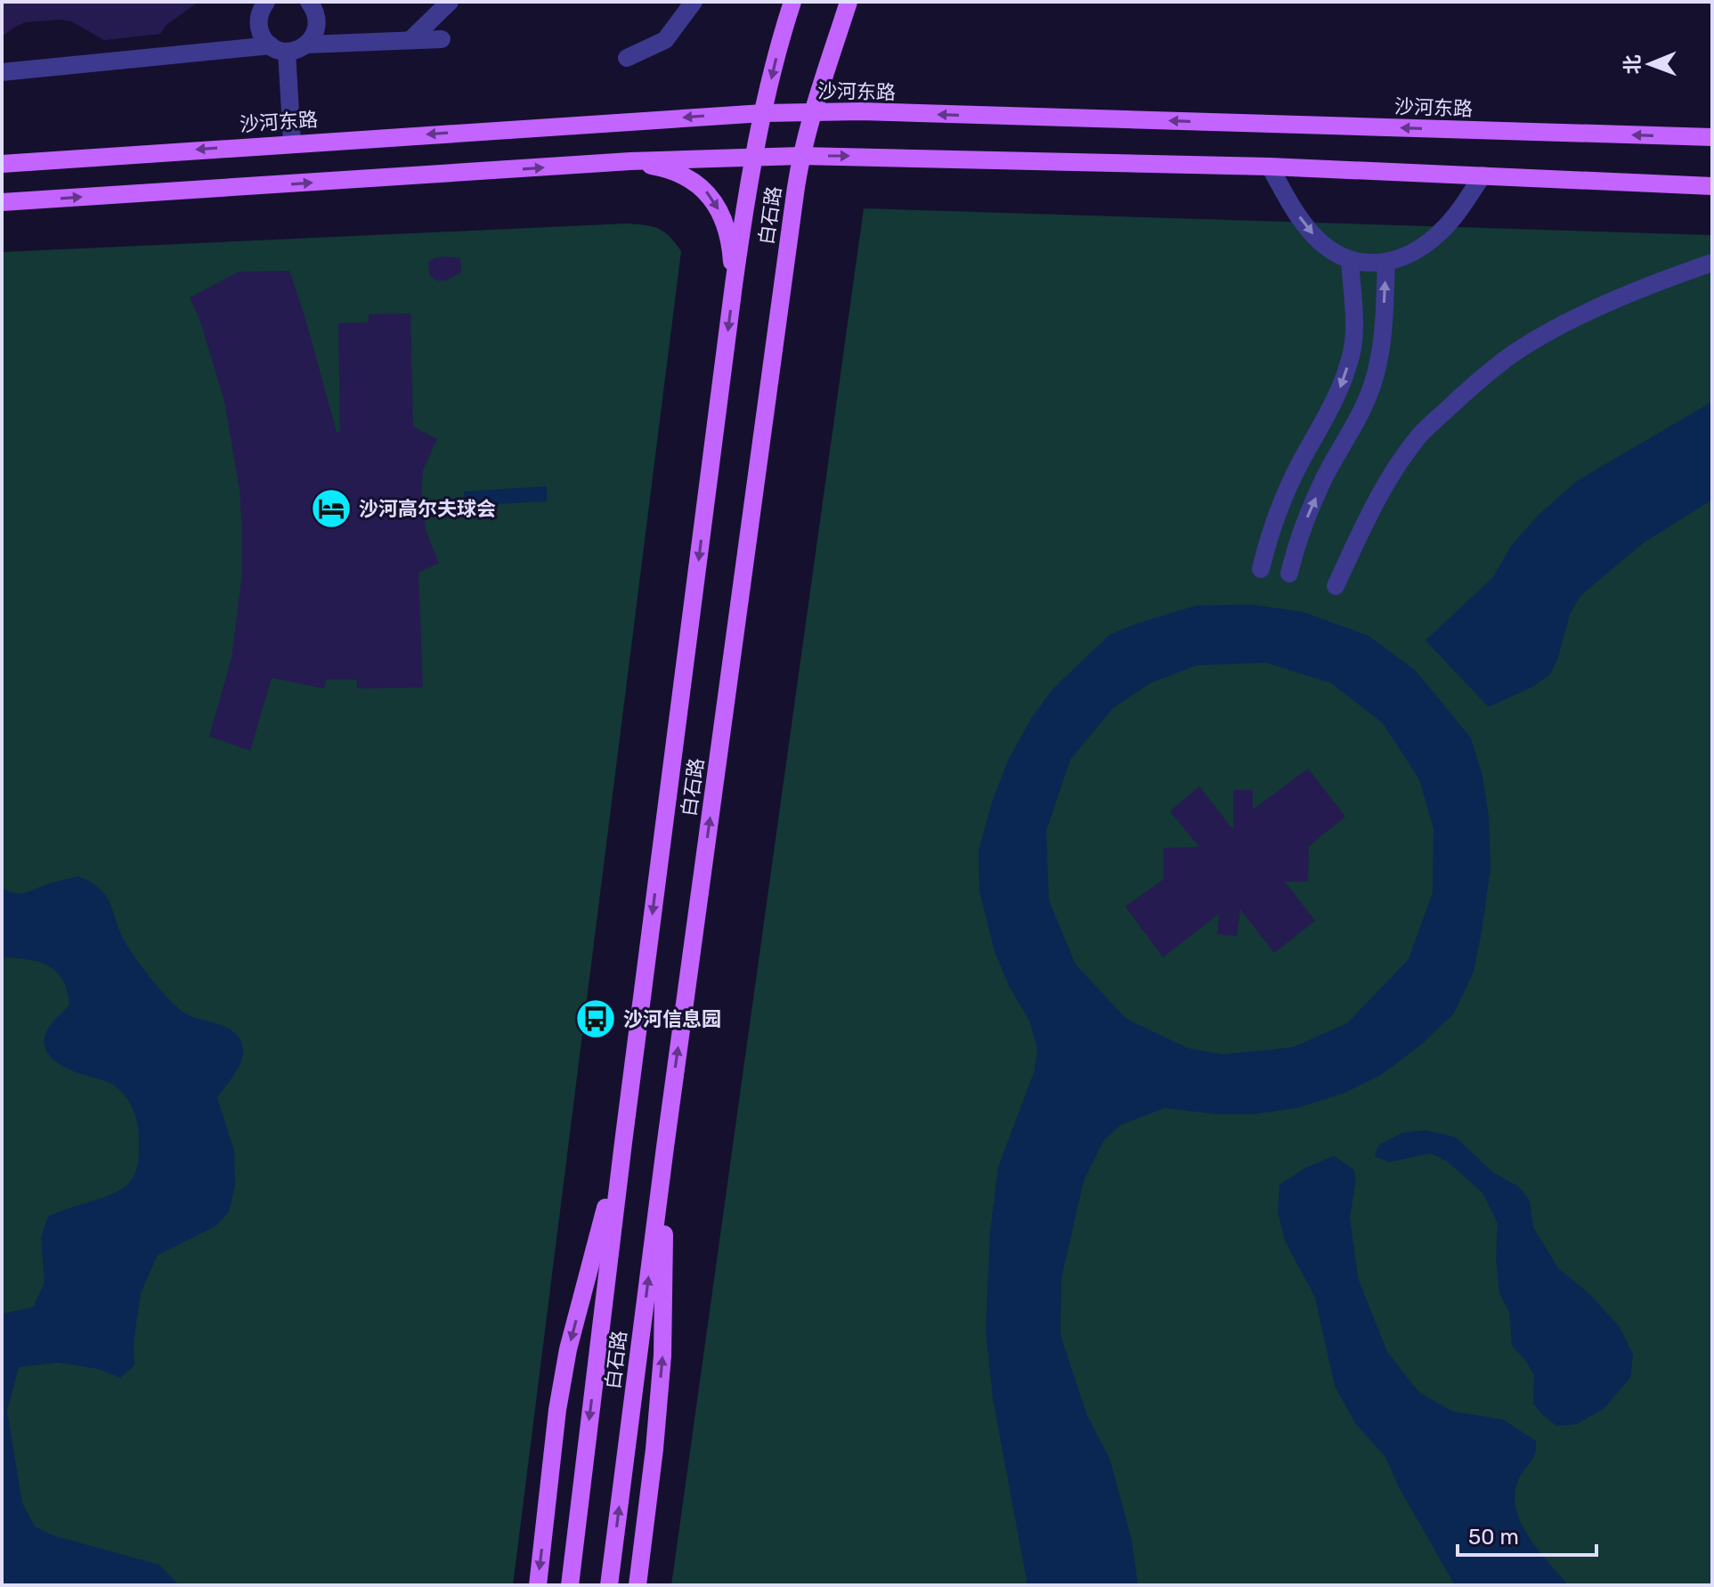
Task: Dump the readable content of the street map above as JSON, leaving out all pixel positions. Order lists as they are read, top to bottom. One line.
{"streets":{"main road":["沙河东路","白石路"]},"crossings":[["沙河东路","白石路"]],"places":{"hotel":["沙河高尔夫球会"],"bus stop":["沙河信息园"]},"scale_bar":"50 m","north":"left"}
